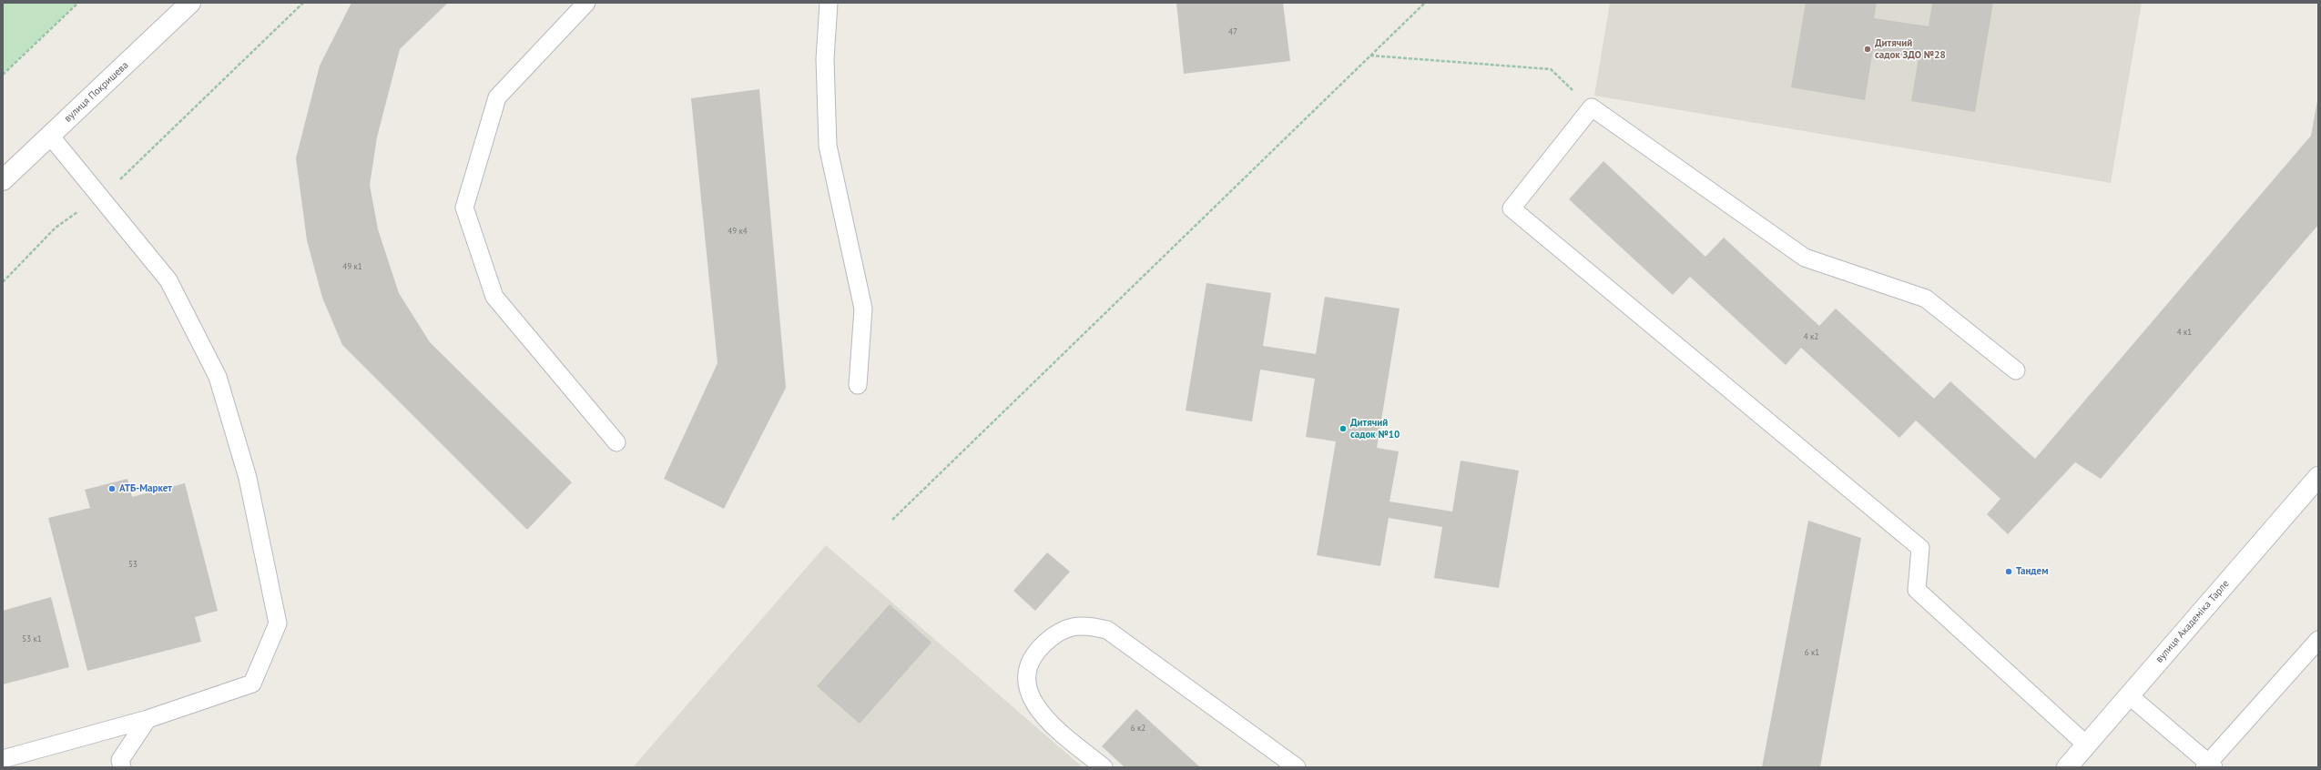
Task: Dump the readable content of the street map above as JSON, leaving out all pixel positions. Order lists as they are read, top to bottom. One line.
{"streets":{"street":["вулиця Покришева","вулиця Академіка Тарле"]},"places":["Дитячий садок ЗДО №28","Дитячий садок №10","АТБ-Маркет","Тандем"],"house_numbers":["47","49 к4","49 к1","4 к1","4 к2","53","53 к1","6 к1","6 к2"]}
